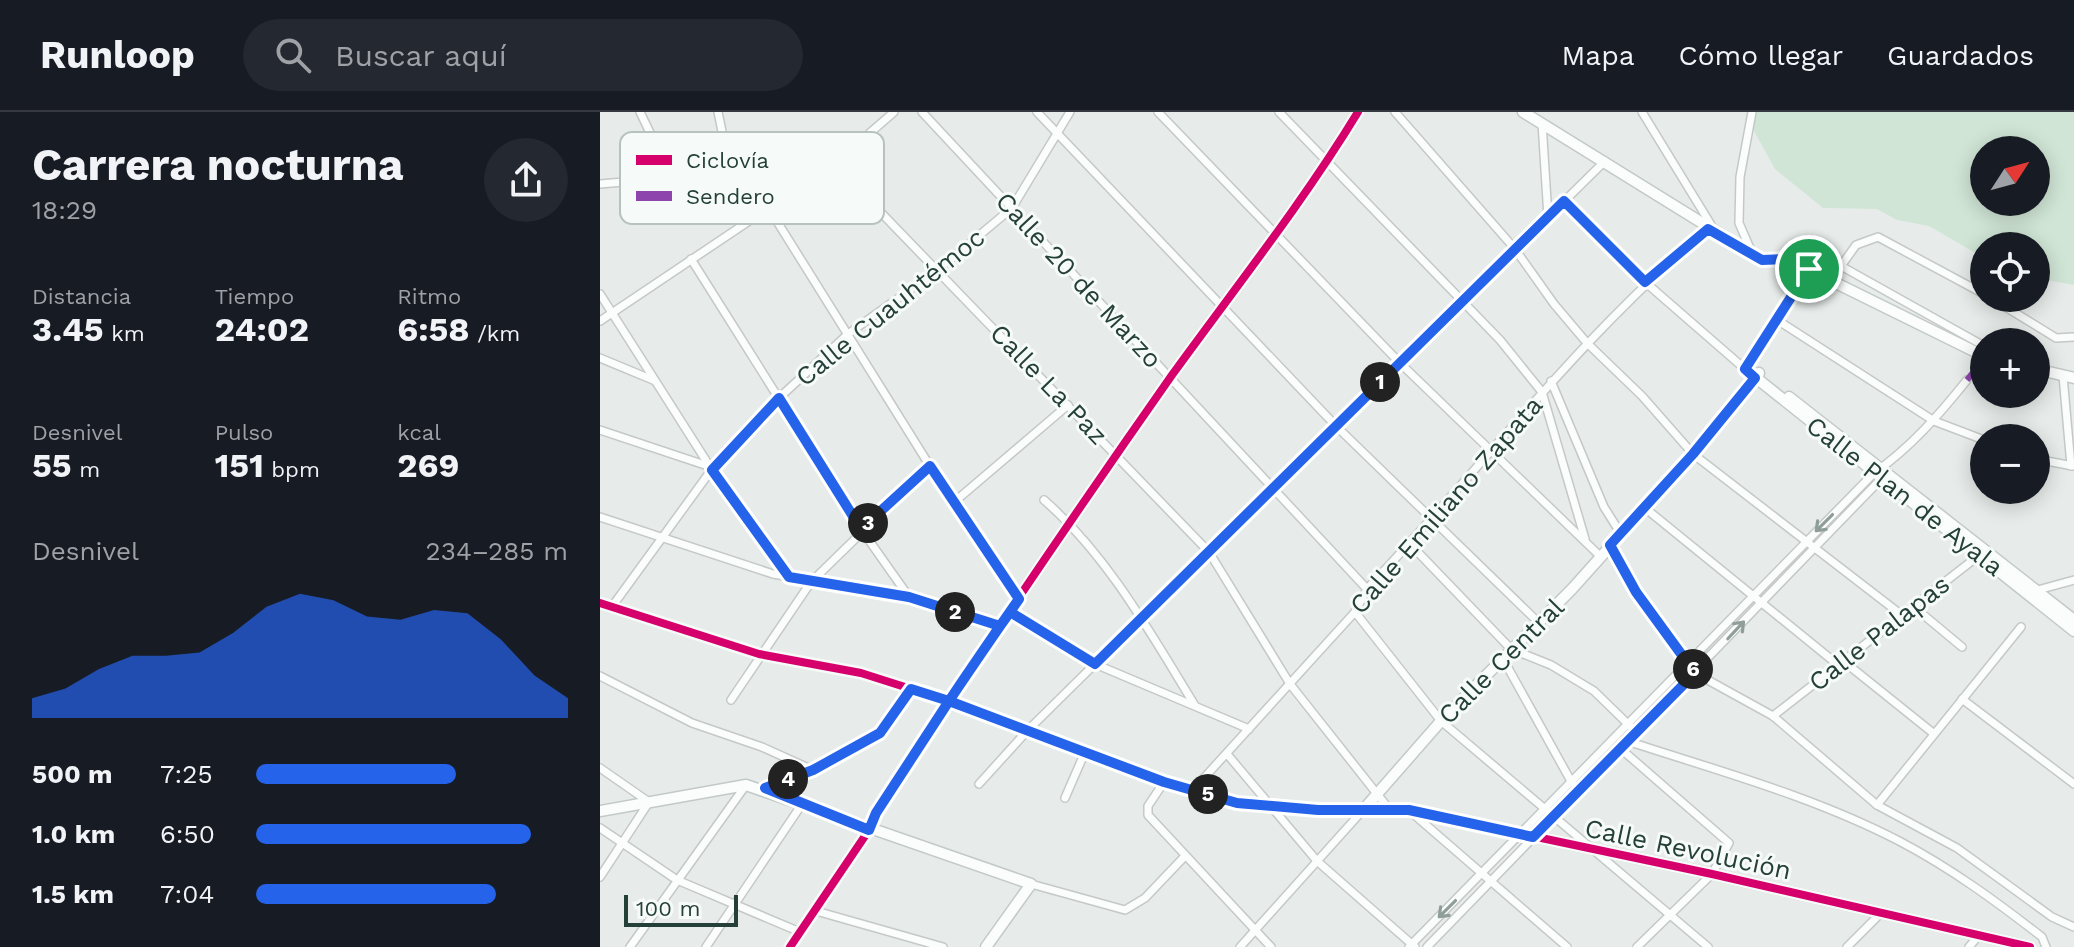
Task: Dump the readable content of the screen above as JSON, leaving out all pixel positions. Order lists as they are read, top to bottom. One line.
{"streets":{"street":["Calle 20 de Marzo","Calle Cuauhtémoc","Calle La Paz","Calle Plan de Ayala","Calle Emiliano Zapata","Calle Palapas","Calle Central","Calle Revolución"]},"crossings":[["Calle 20 de Marzo","Calle Cuauhtémoc"],["Calle 20 de Marzo","Calle Emiliano Zapata"],["Calle Cuauhtémoc","Calle La Paz"],["Calle Cuauhtémoc","Calle Revolución"],["Calle La Paz","Calle Emiliano Zapata"],["Calle La Paz","Calle Central"],["Calle La Paz","Calle Revolución"],["Calle Plan de Ayala","Calle Emiliano Zapata"],["Calle Plan de Ayala","Calle Palapas"],["Calle Plan de Ayala","Calle Central"],["Calle Emiliano Zapata","Calle Revolución"],["Calle Central","Calle Revolución"]],"legend":["Ciclovía","Sendero"],"scale_bar":"100 m","north":"top right","page":{"header":"Runloop","search":"Buscar aquí","nav":["Mapa","Cómo llegar","Guardados"],"heading":["Carrera nocturna","18:29"],"map_buttons":["+","−"],"stats":[["Distancia","3.45 km"],["Tiempo","24:02"],["Ritmo","6:58 /km"],["Desnivel","55 m"],["Pulso","151 bpm"],["kcal","269"]],"pins":["1","3","2","6","4","5"],"chart":["Desnivel","234–285 m"],"list":[{"name":"500 m","note":"7:25"},{"name":"1.0 km","note":"6:50"},{"name":"1.5 km","note":"7:04"}],"scale":"100 m"}}
